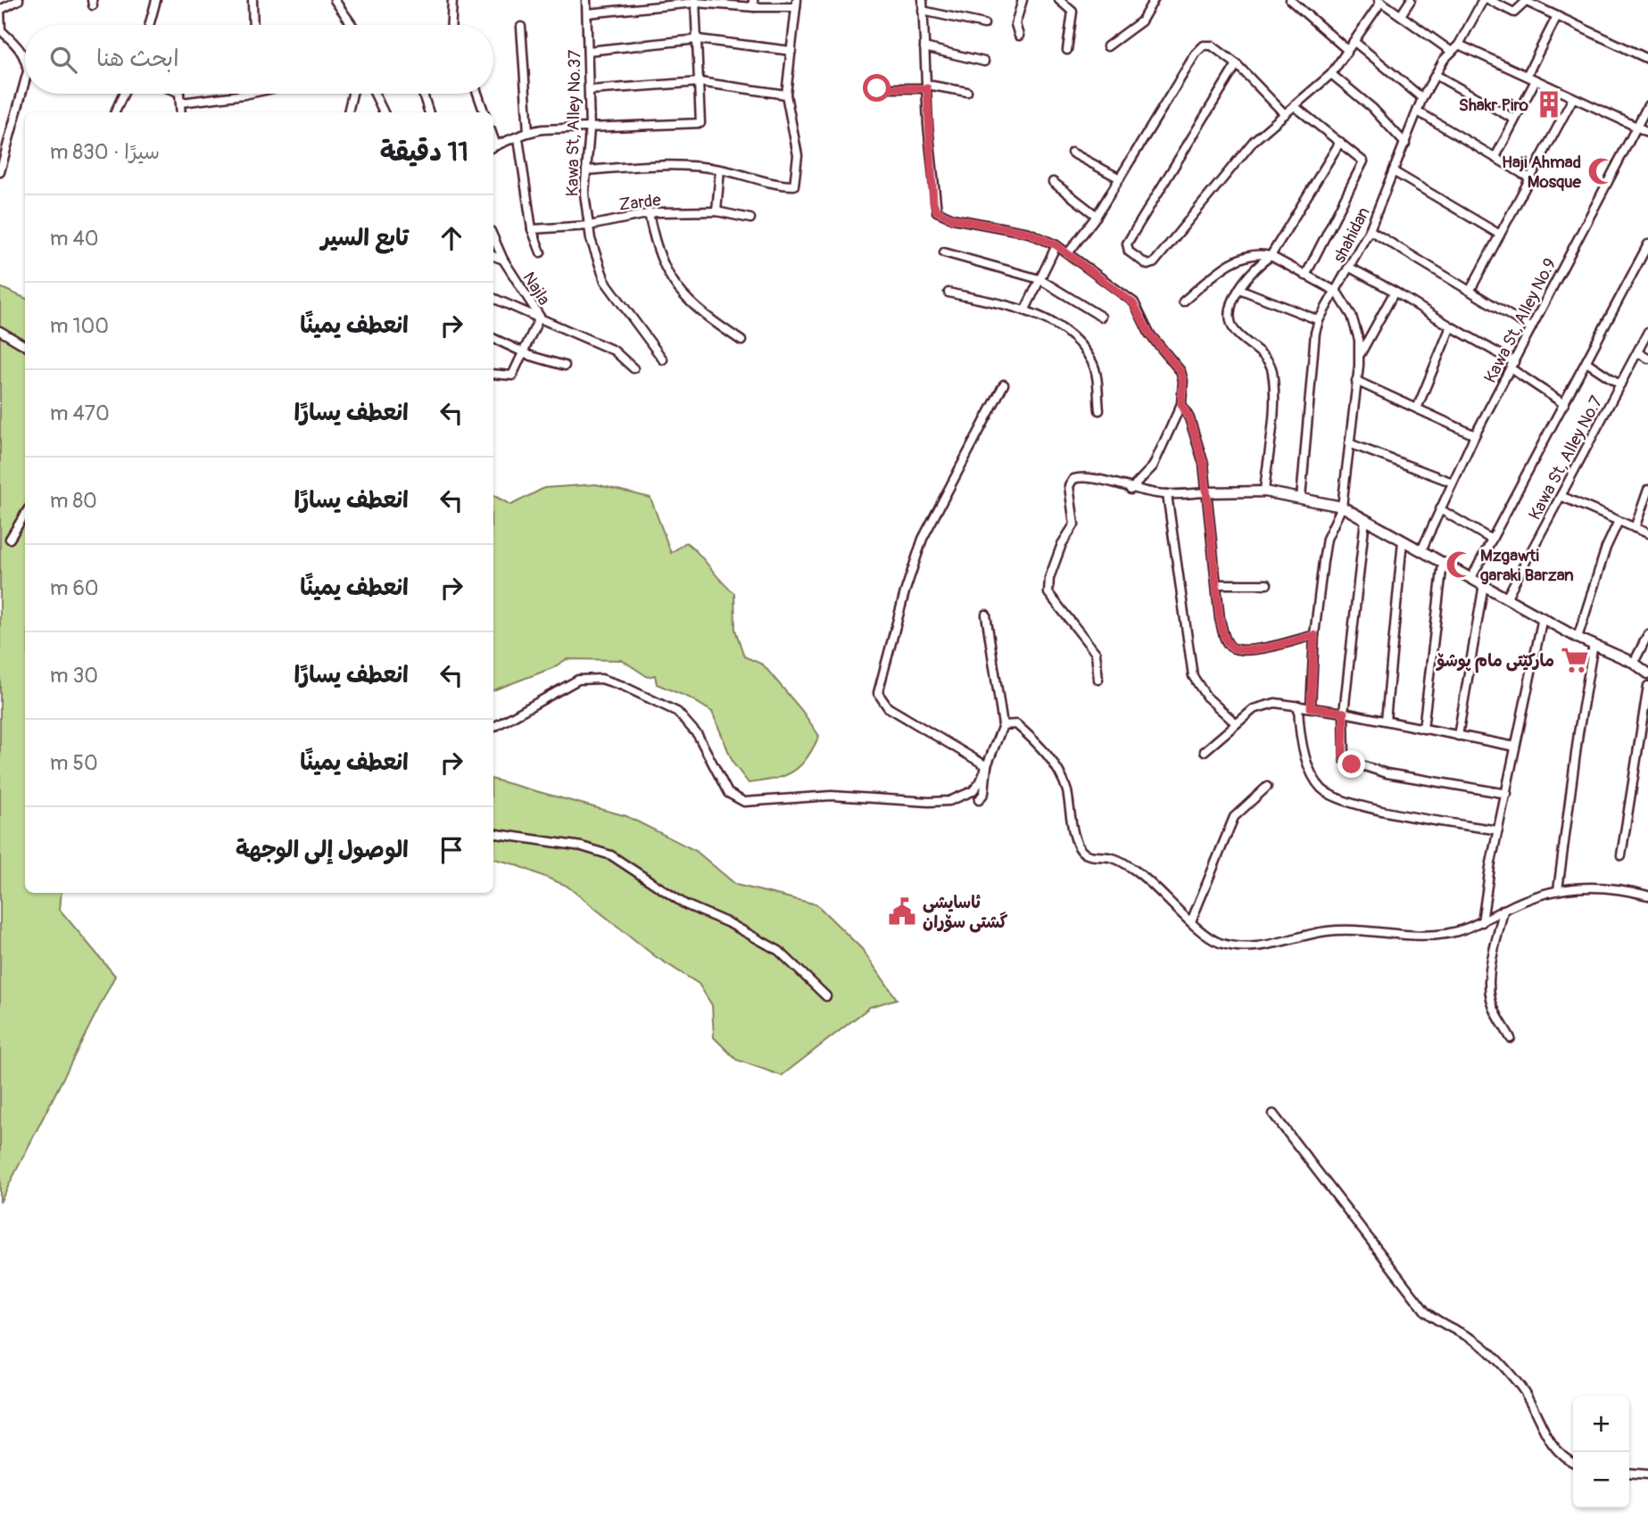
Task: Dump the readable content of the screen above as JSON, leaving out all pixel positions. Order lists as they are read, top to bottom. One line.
{"streets":{"street":["Kawa St, Alley No.37","Zarde","shahidan","Najla","Kawa St, Alley No.9","Kawa St, Alley No.7"]},"crossings":[["Kawa St, Alley No.37","Zarde"]],"places":{"building":["Shakr Piro"],"mosque":["Haji Ahmad Mosque","Mzgawti garaki Barzan"],"supermarket":["مارکێتی مام پوشۆ"],"public building":["ئاسایشی گشتی سۆران"]},"page":{"search":"ابحث هنا","heading":["11 دقيقة","سيرًا · 830 m"],"list":[["تابع السير","40 m"],["انعطف يمينًا","100 m"],["انعطف يسارًا","470 m"],["انعطف يسارًا","80 m"],["انعطف يمينًا","60 m"],["انعطف يسارًا","30 m"],["انعطف يمينًا","50 m"],"الوصول إلى الوجهة"],"map_buttons":["+","−"]}}
